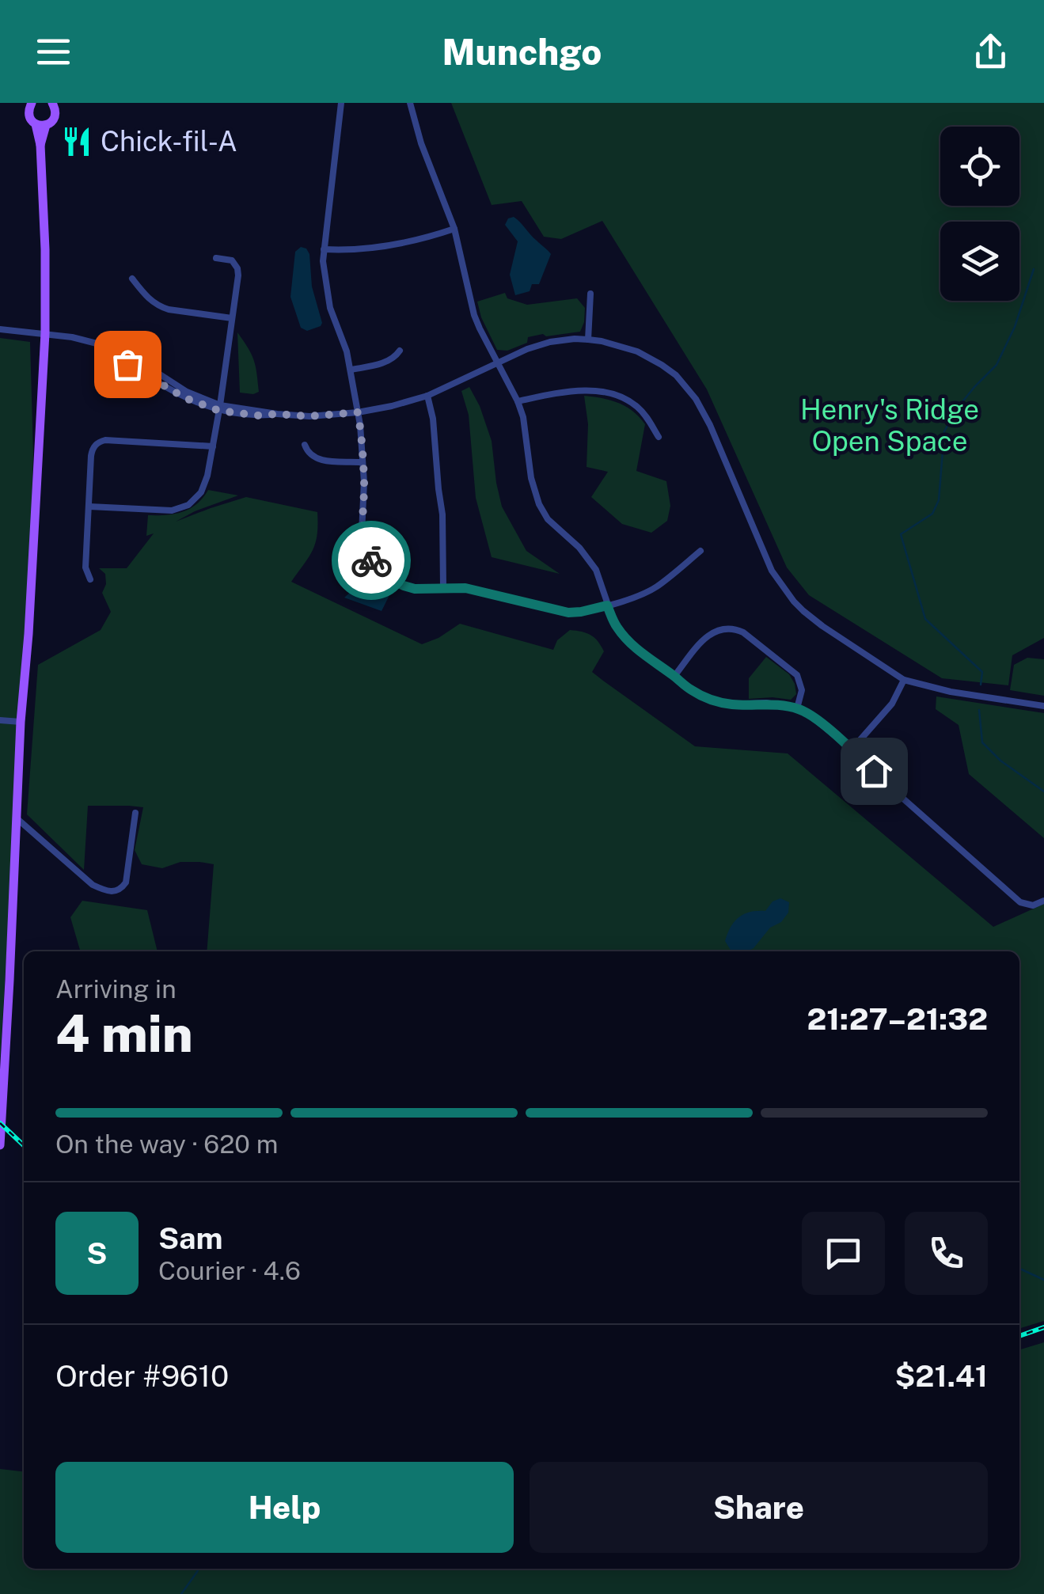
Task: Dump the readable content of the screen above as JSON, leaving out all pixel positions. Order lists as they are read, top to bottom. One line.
{"parks":["Henry's Ridge Open Space"],"places":{"restaurant":["Chick-fil-A"]},"page":{"header":"Munchgo","heading":["4 min","Arriving in","21:27–21:32"],"panel":["Sam","Courier · 4.6","Order #9610","$21.41"],"bar":"On the way · 620 m","round":"S","buttons":["Help","Share"]}}
